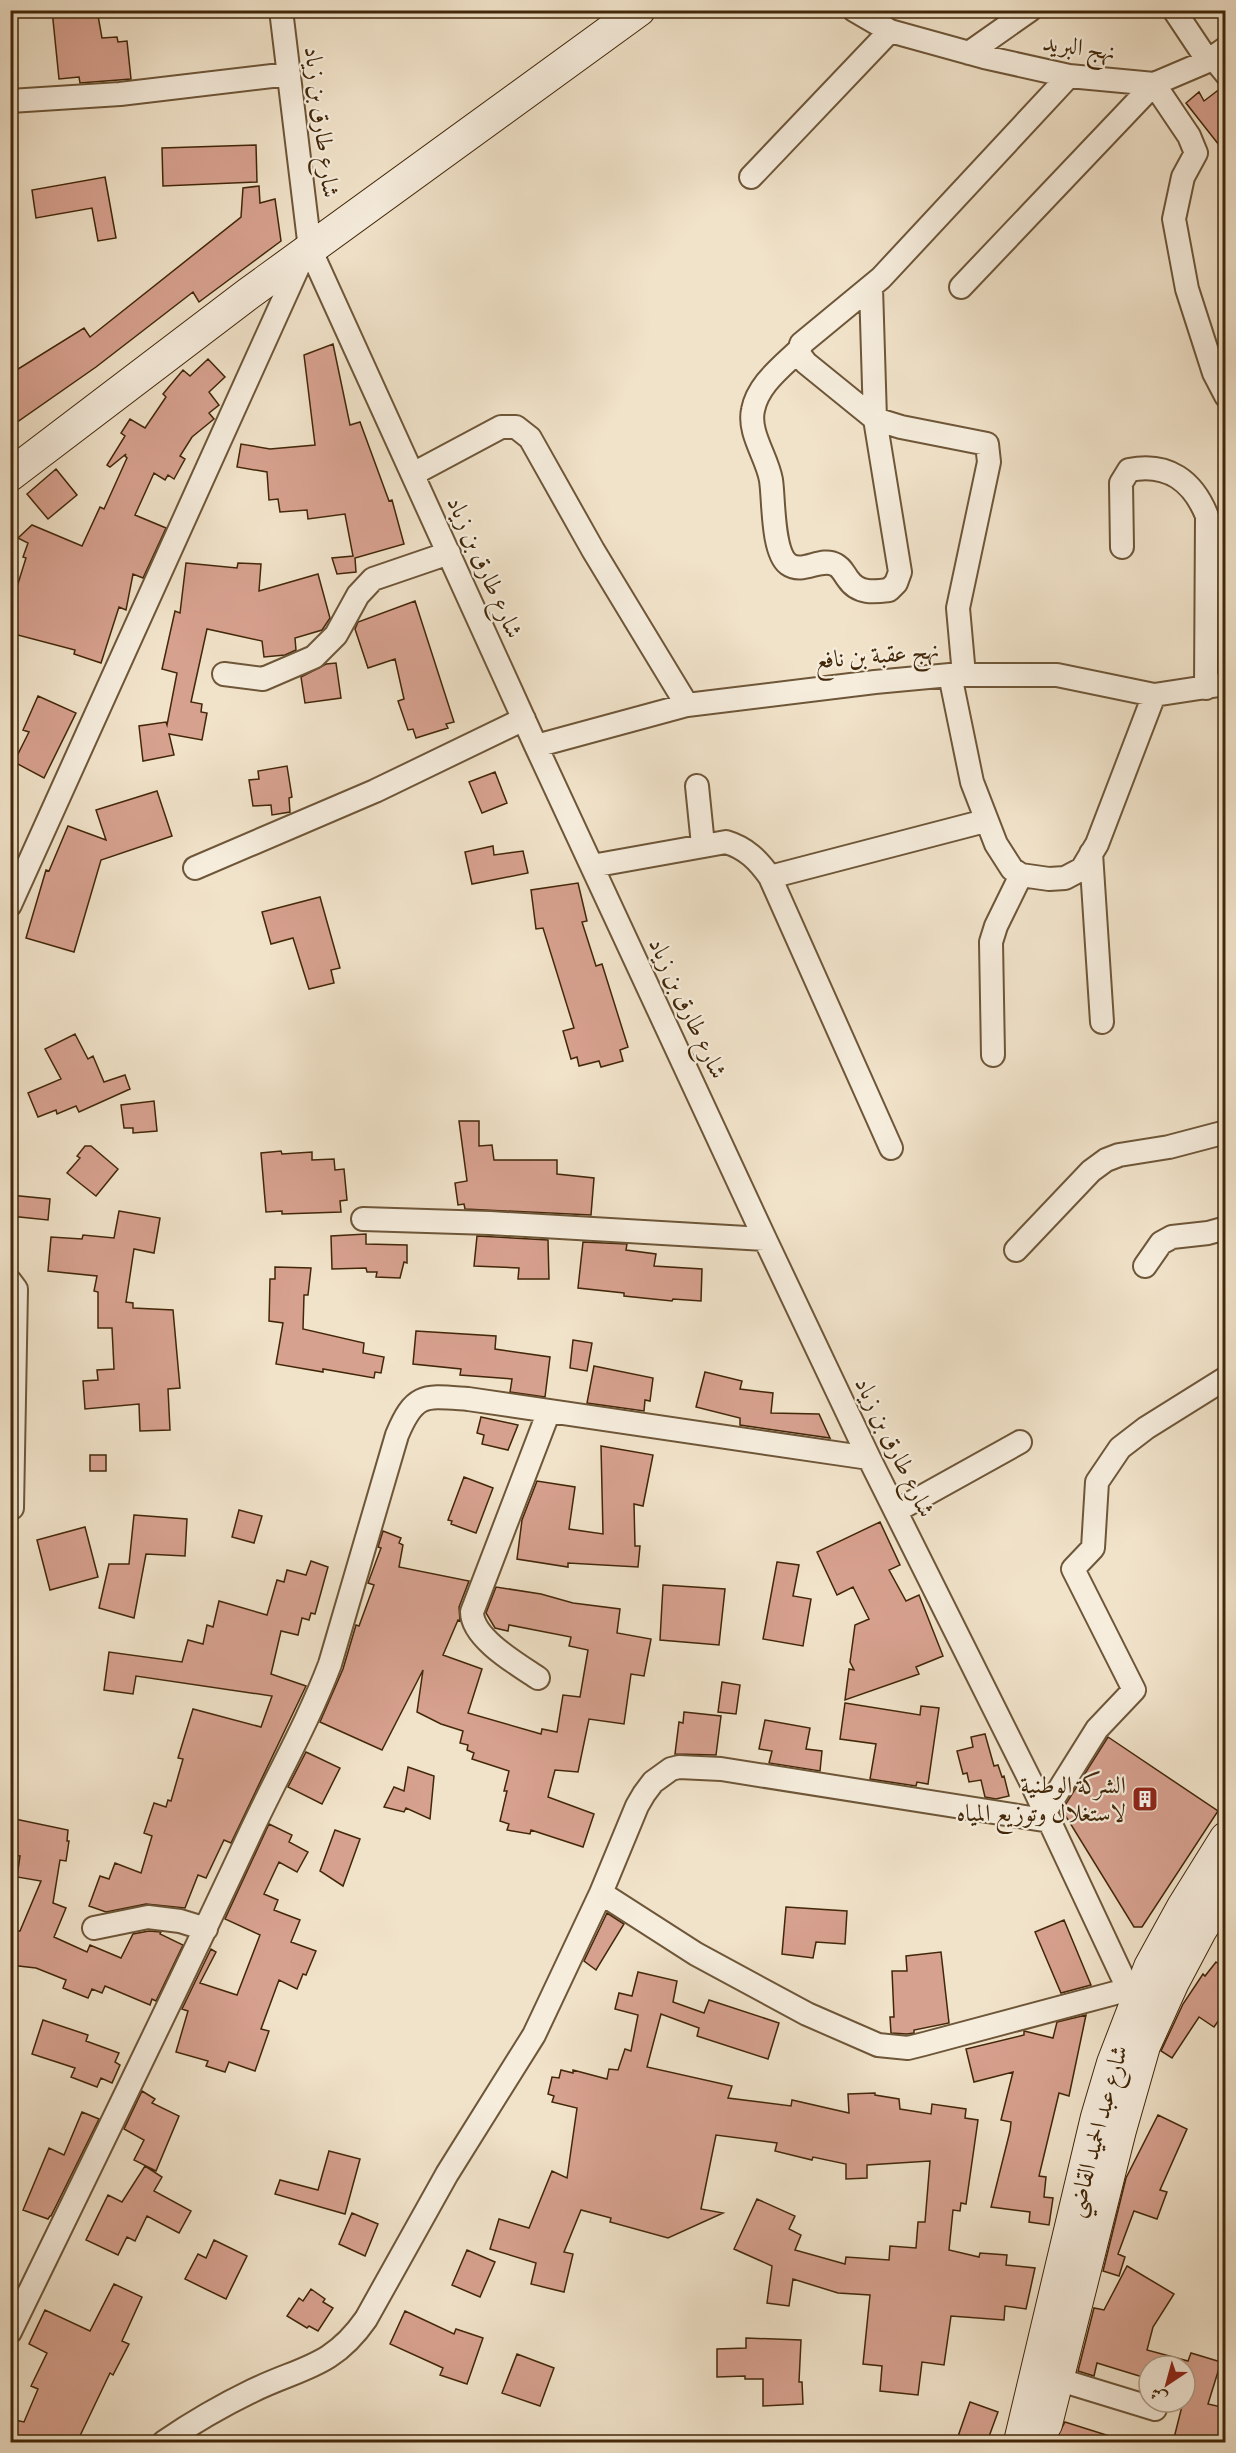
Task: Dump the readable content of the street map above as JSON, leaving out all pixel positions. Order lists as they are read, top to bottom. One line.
{"streets":{"main road":["شارع عبد الحميد القاضي"],"street":["نهج البريد","شارع طارق بن زياد","نهج عقبة بن نافع"]},"crossings":[["شارع طارق بن زياد","نهج عقبة بن نافع"],["شارع طارق بن زياد","شارع عبد الحميد القاضي"]],"places":{"building":["الشركة الوطنية لاستغلال وتوزيع المياه"]},"north":"bottom left"}
